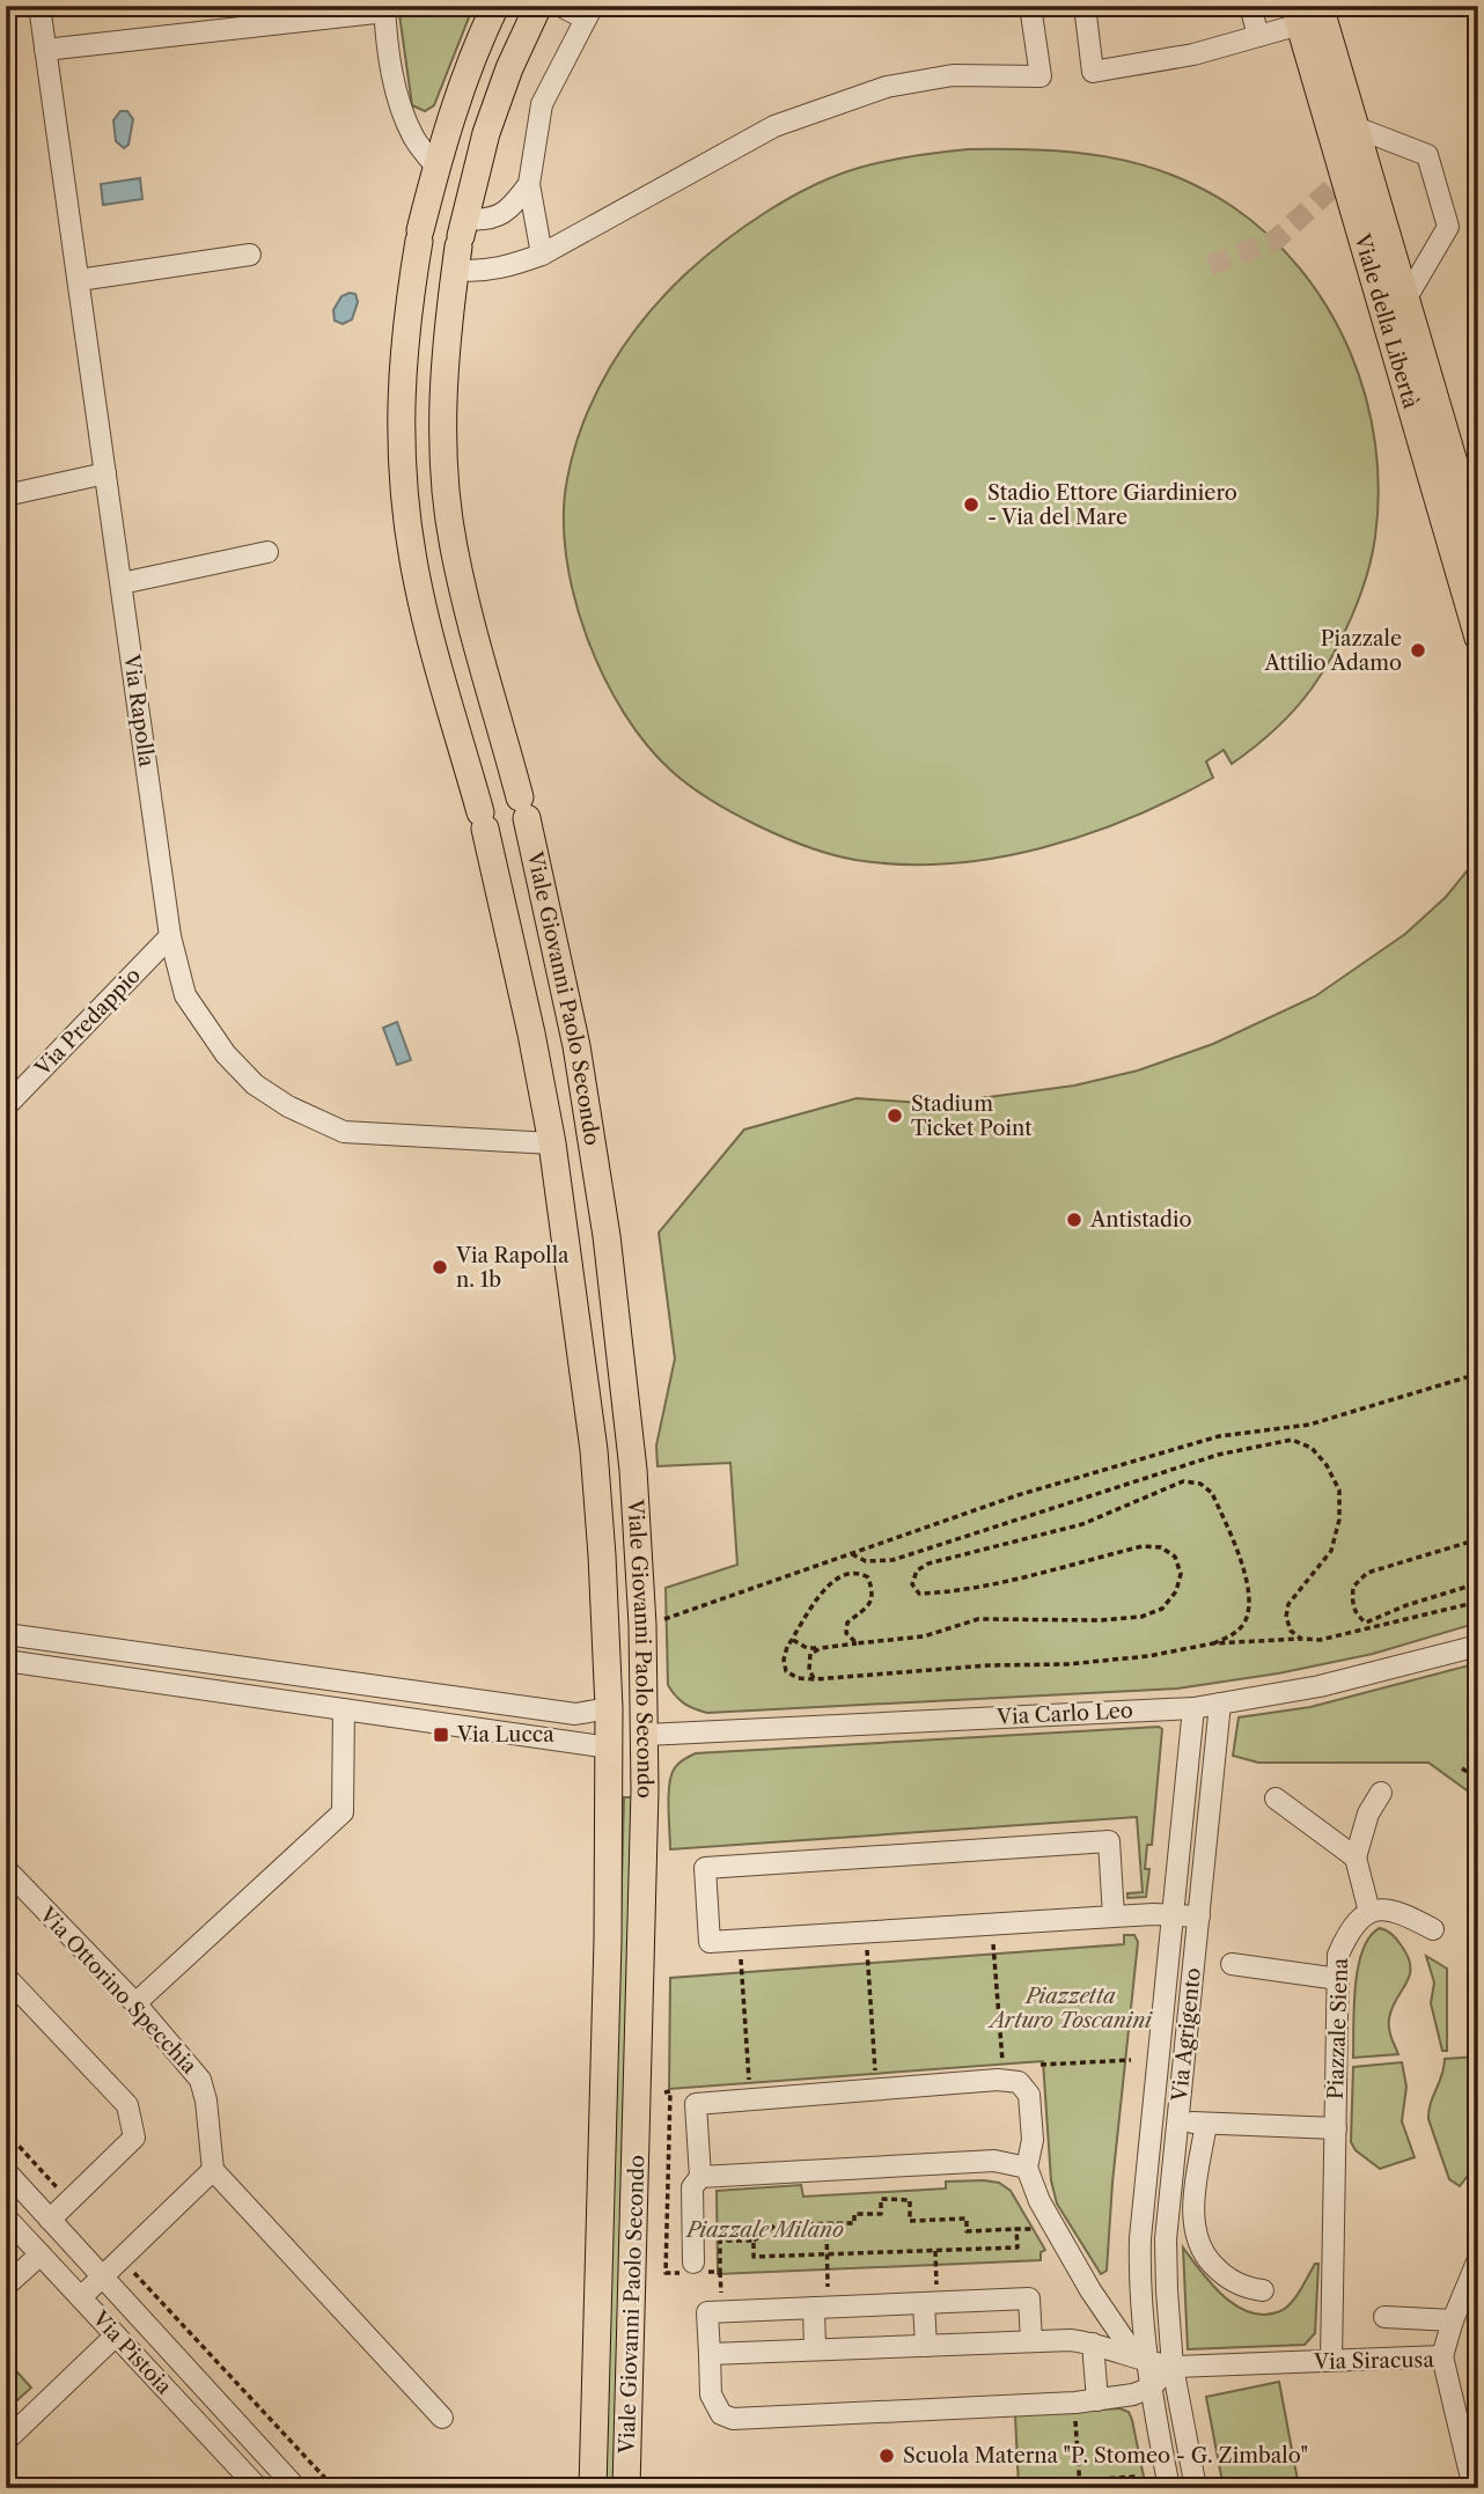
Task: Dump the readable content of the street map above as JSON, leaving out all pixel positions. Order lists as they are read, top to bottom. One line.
{"streets":{"main road":["Viale della Libertà","Viale Giovanni Paolo Secondo"],"street":["Via Rapolla","Via Predappio","Via Carlo Leo","Via Ottorino Specchia","Piazzale Siena","Via Agrigento","Via Pistoia","Via Siracusa"]},"crossings":[["Via Rapolla","Viale Giovanni Paolo Secondo"],["Via Rapolla","Via Predappio"],["Viale Giovanni Paolo Secondo","Via Carlo Leo"],["Via Carlo Leo","Via Agrigento"],["Piazzale Siena","Via Agrigento"],["Piazzale Siena","Via Siracusa"],["Via Agrigento","Via Siracusa"]],"parks":["Piazzetta Arturo Toscanini","Piazzale Milano"],"places":{"other":["Stadio Ettore Giardiniero - Via del Mare","Piazzale Attilio Adamo","Stadium Ticket Point","Antistadio","Via Rapolla n. 1b","Scuola Materna \"P. Stomeo - G. Zimbalo\""],"transit":["Via Lucca"]}}
